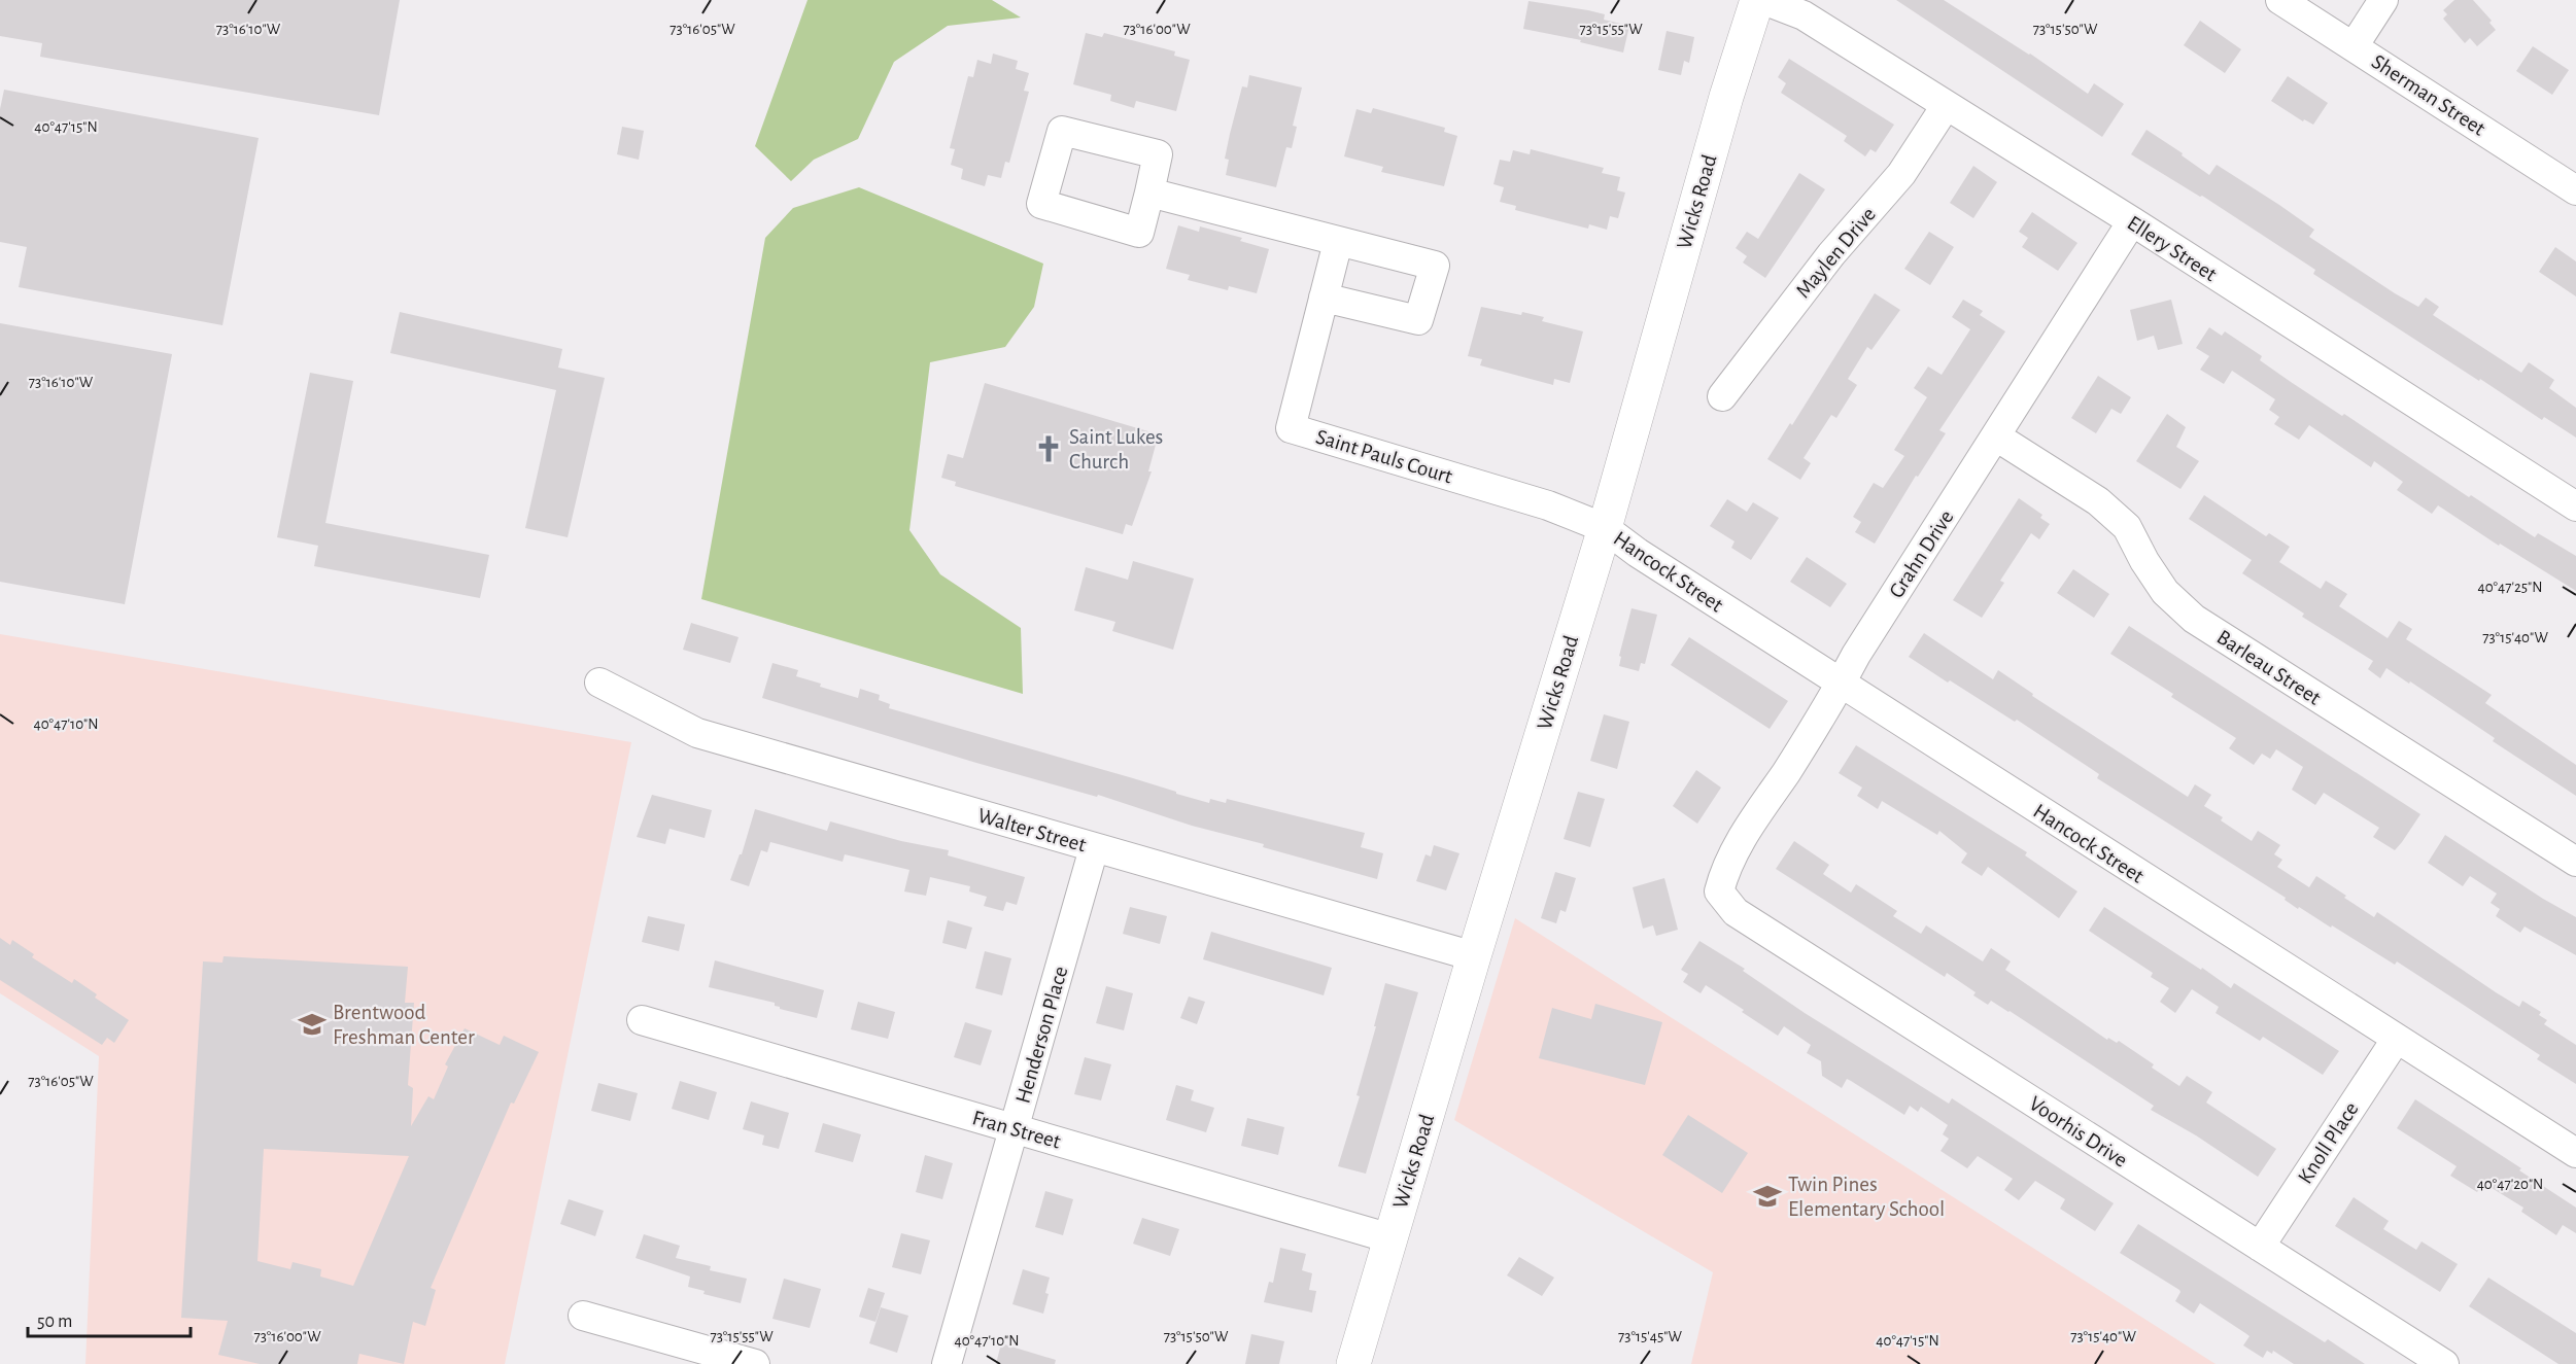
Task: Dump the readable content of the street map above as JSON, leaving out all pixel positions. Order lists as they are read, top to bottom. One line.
{"streets":{"main road":["Wicks Road"],"street":["Sherman Street","Ellery Street","Maylen Drive","Saint Pauls Court","Grahn Drive","Hancock Street","Barleau Street","Walter Street","Henderson Place","Fran Street","Voorhis Drive","Knoll Place"]},"crossings":[["Wicks Road","Saint Pauls Court"],["Wicks Road","Hancock Street"],["Wicks Road","Walter Street"],["Wicks Road","Fran Street"],["Ellery Street","Maylen Drive"],["Ellery Street","Grahn Drive"],["Saint Pauls Court","Hancock Street"],["Grahn Drive","Hancock Street"],["Grahn Drive","Barleau Street"],["Grahn Drive","Voorhis Drive"],["Hancock Street","Knoll Place"],["Walter Street","Henderson Place"],["Henderson Place","Fran Street"],["Voorhis Drive","Knoll Place"]],"places":{"church":["Saint Lukes Church"],"school or university":["Brentwood Freshman Center","Twin Pines Elementary School"]},"scale_bar":"50 m","coordinates":["73°16'10\"W","73°16'05\"W","73°16'00\"W","73°15'55\"W","73°15'50\"W","40°47'15\"N","40°47'25\"N","73°15'40\"W","40°47'10\"N","40°47'20\"N","73°15'45\"W"]}
